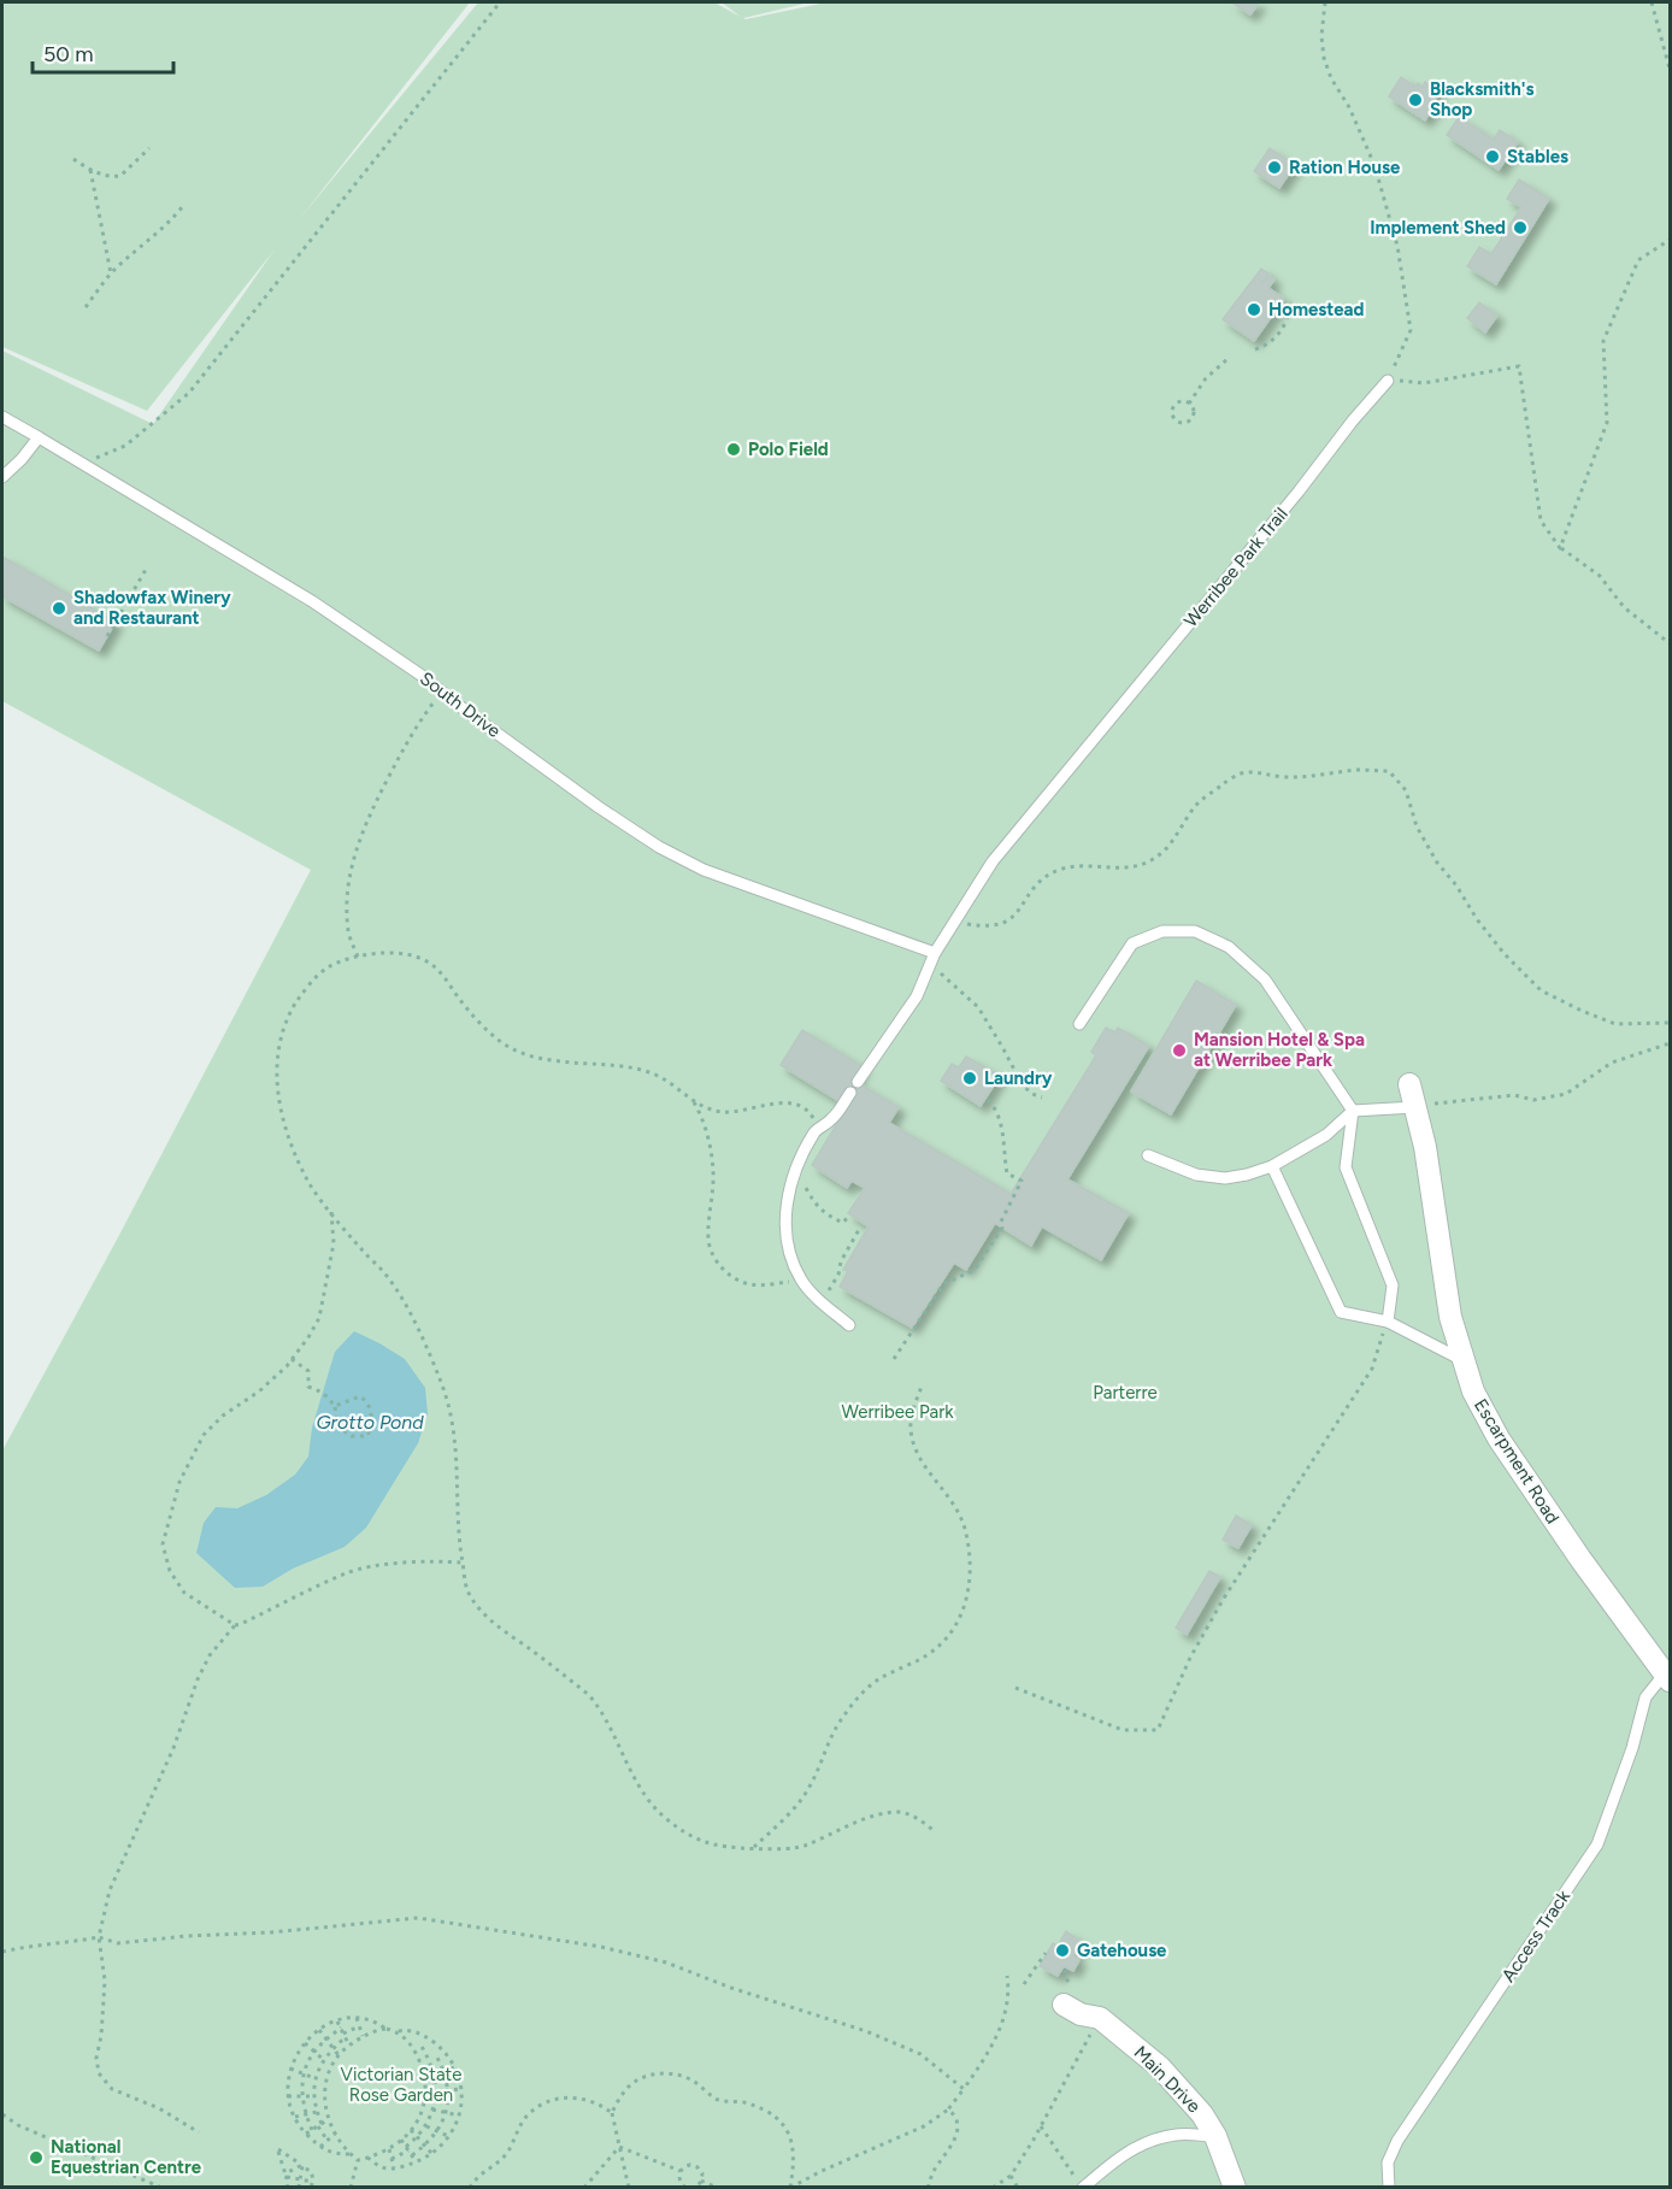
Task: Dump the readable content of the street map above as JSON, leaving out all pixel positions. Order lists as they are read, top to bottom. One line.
{"streets":{"street":["Escarpment Road","Main Drive"],"lane":["Werribee Park Trail","South Drive","Access Track"]},"crossings":[["Werribee Park Trail","South Drive"],["Escarpment Road","Access Track"]],"water":["Grotto Pond"],"parks":["Parterre","Werribee Park","Victorian State Rose Garden"],"places":["Blacksmith's Shop","Stables","Ration House","Implement Shed","Homestead","Polo Field","Shadowfax Winery and Restaurant","Mansion Hotel & Spa at Werribee Park","Laundry","Gatehouse","National Equestrian Centre"],"scale_bar":"50 m"}
